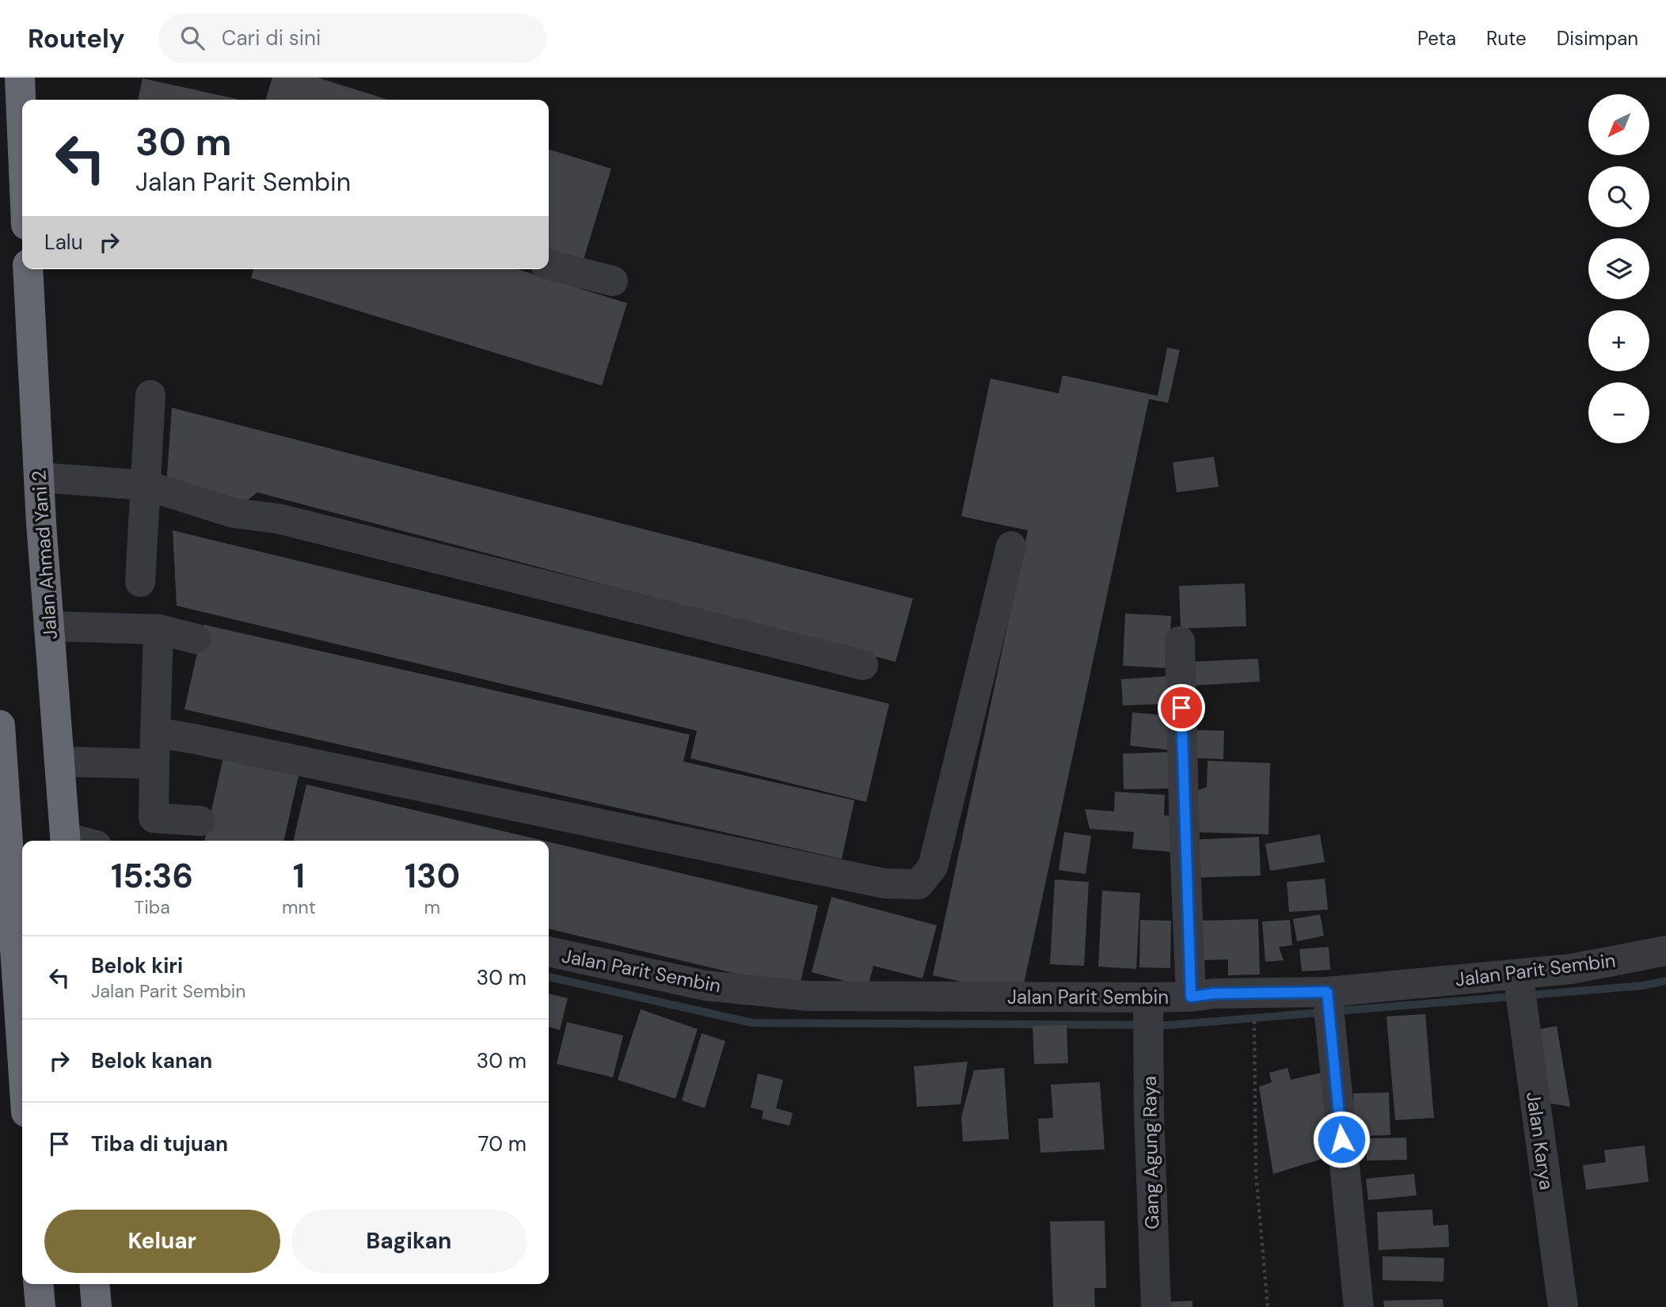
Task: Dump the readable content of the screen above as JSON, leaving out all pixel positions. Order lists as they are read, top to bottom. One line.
{"streets":{"highway":["Jalan Ahmad Yani 2"],"street":["Jalan Parit Sembin","Jalan Karya","Gang Agung Raya"]},"crossings":[["Jalan Parit Sembin","Jalan Karya"],["Jalan Parit Sembin","Gang Agung Raya"]],"north":"bottom left","page":{"header":"Routely","search":"Cari di sini","nav":["Peta","Rute","Disimpan"],"map_buttons":["+","−"],"turn":["30 m","Jalan Parit Sembin"],"then":"Lalu","eta":["15:36","Tiba","1","mnt","130","m"],"list":[{"name":"Belok kiri","note":"Jalan Parit Sembin","value":"30 m"},{"name":"Belok kanan","value":"30 m"},{"name":"Tiba di tujuan","value":"70 m"}],"buttons":["Keluar","Bagikan"]}}
